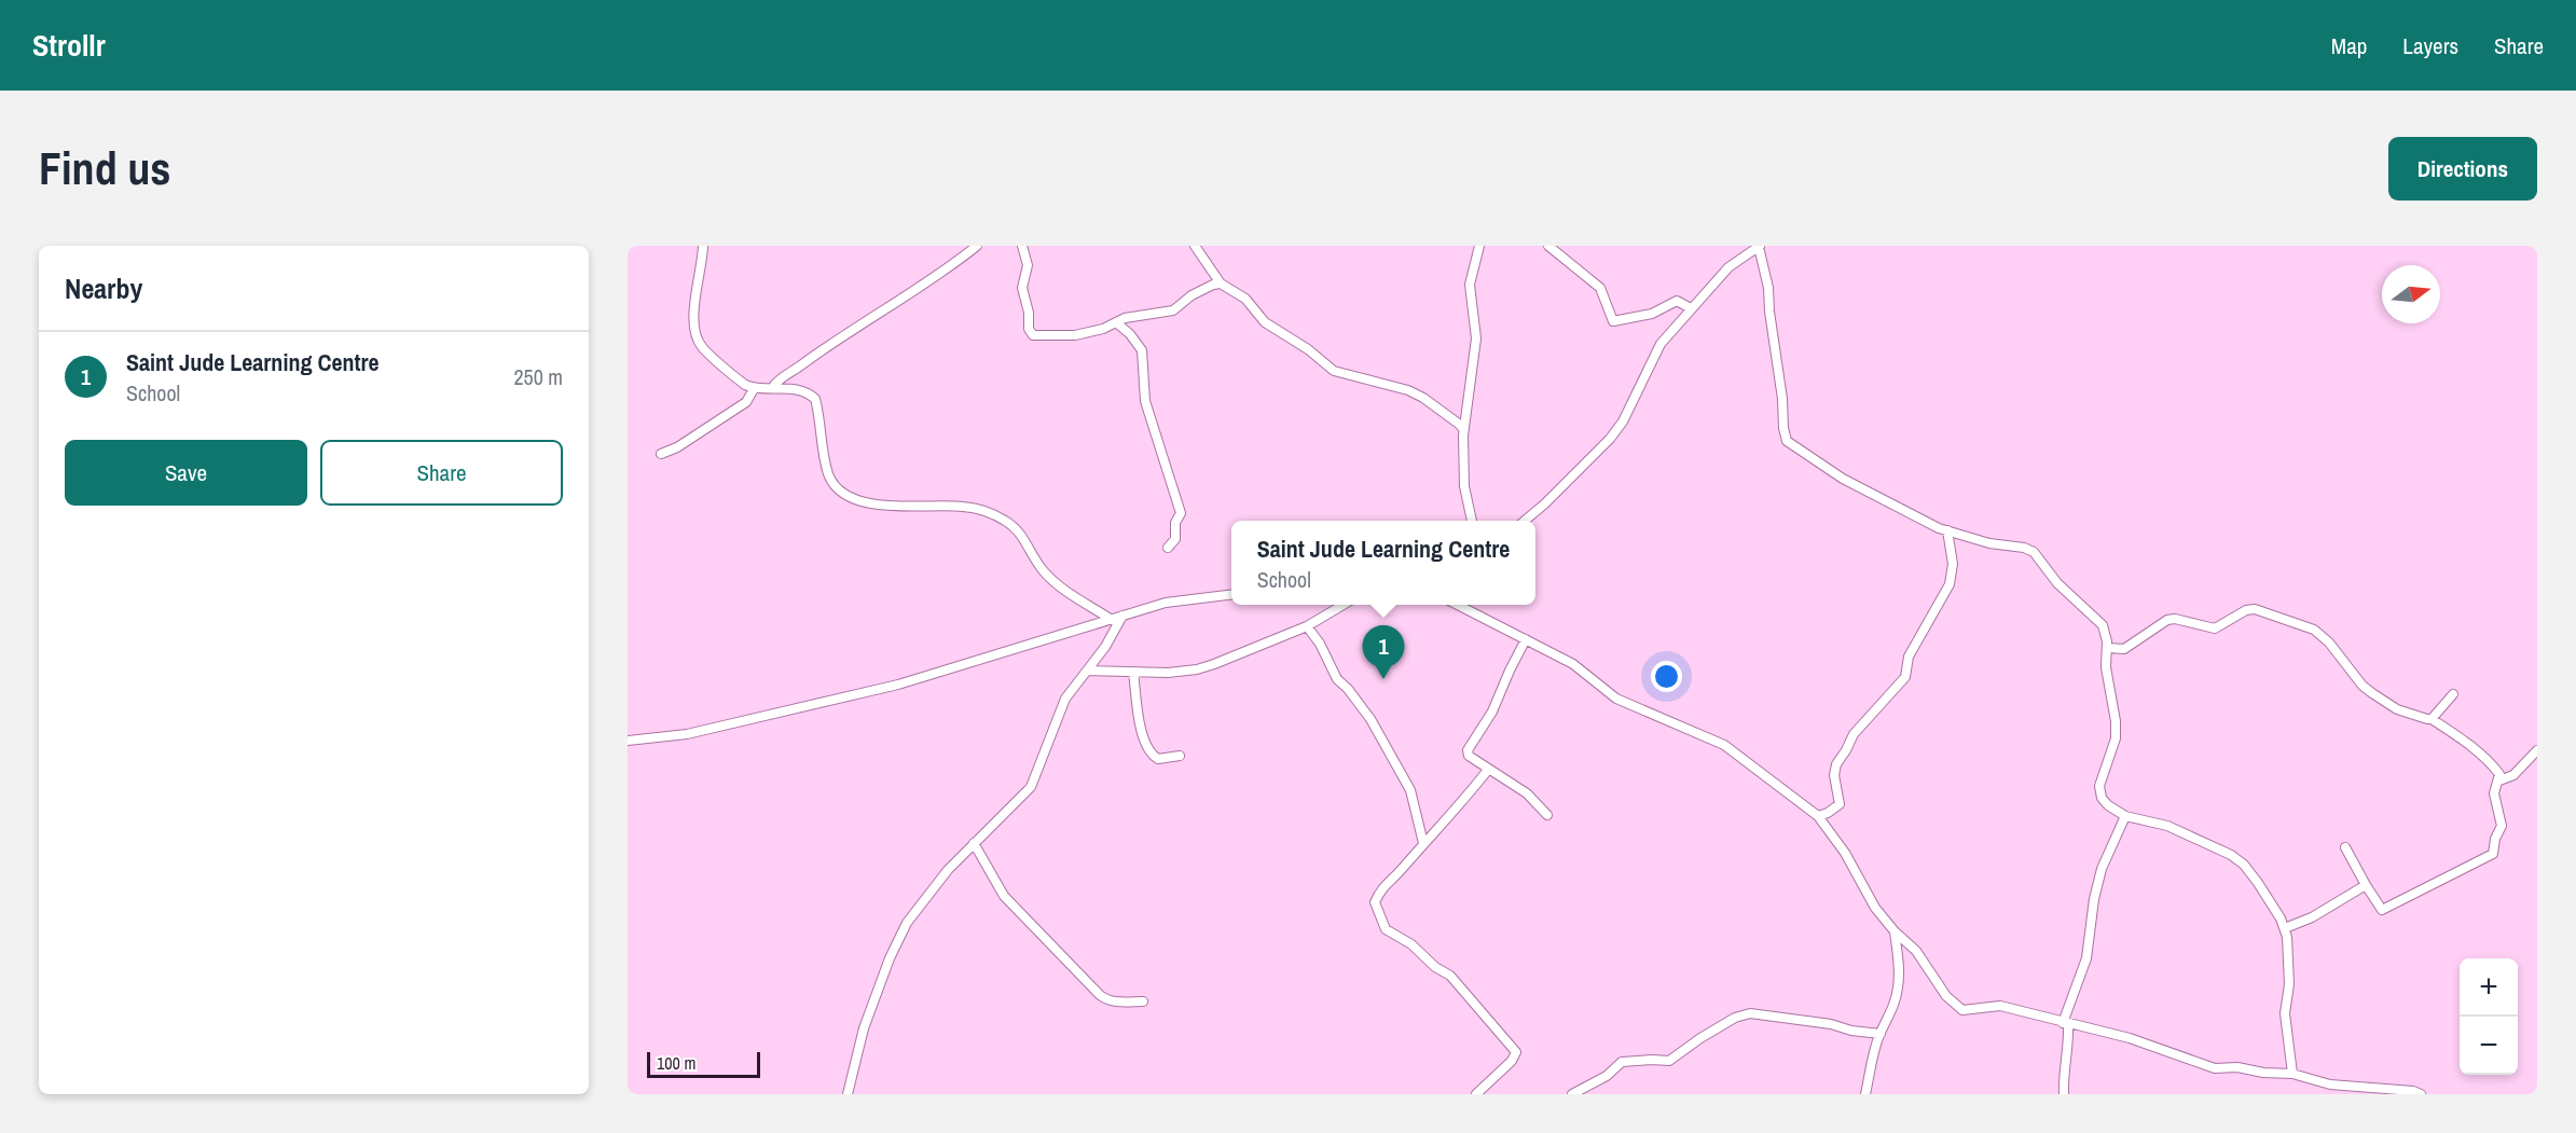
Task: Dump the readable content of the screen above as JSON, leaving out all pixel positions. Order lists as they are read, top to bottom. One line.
{"scale_bar":"100 m","north":"right","page":{"header":"Strollr","nav":["Map","Layers","Share"],"buttons":["Directions",["Save","Share"]],"title":"Find us","heading":"Nearby","list":[{"mark":"1","name":"Saint Jude Learning Centre","note":"School","value":"250 m"}],"popup":["Saint Jude Learning Centre","School"],"pins":"1","map_buttons":["+","−"],"scale":"100 m"}}
